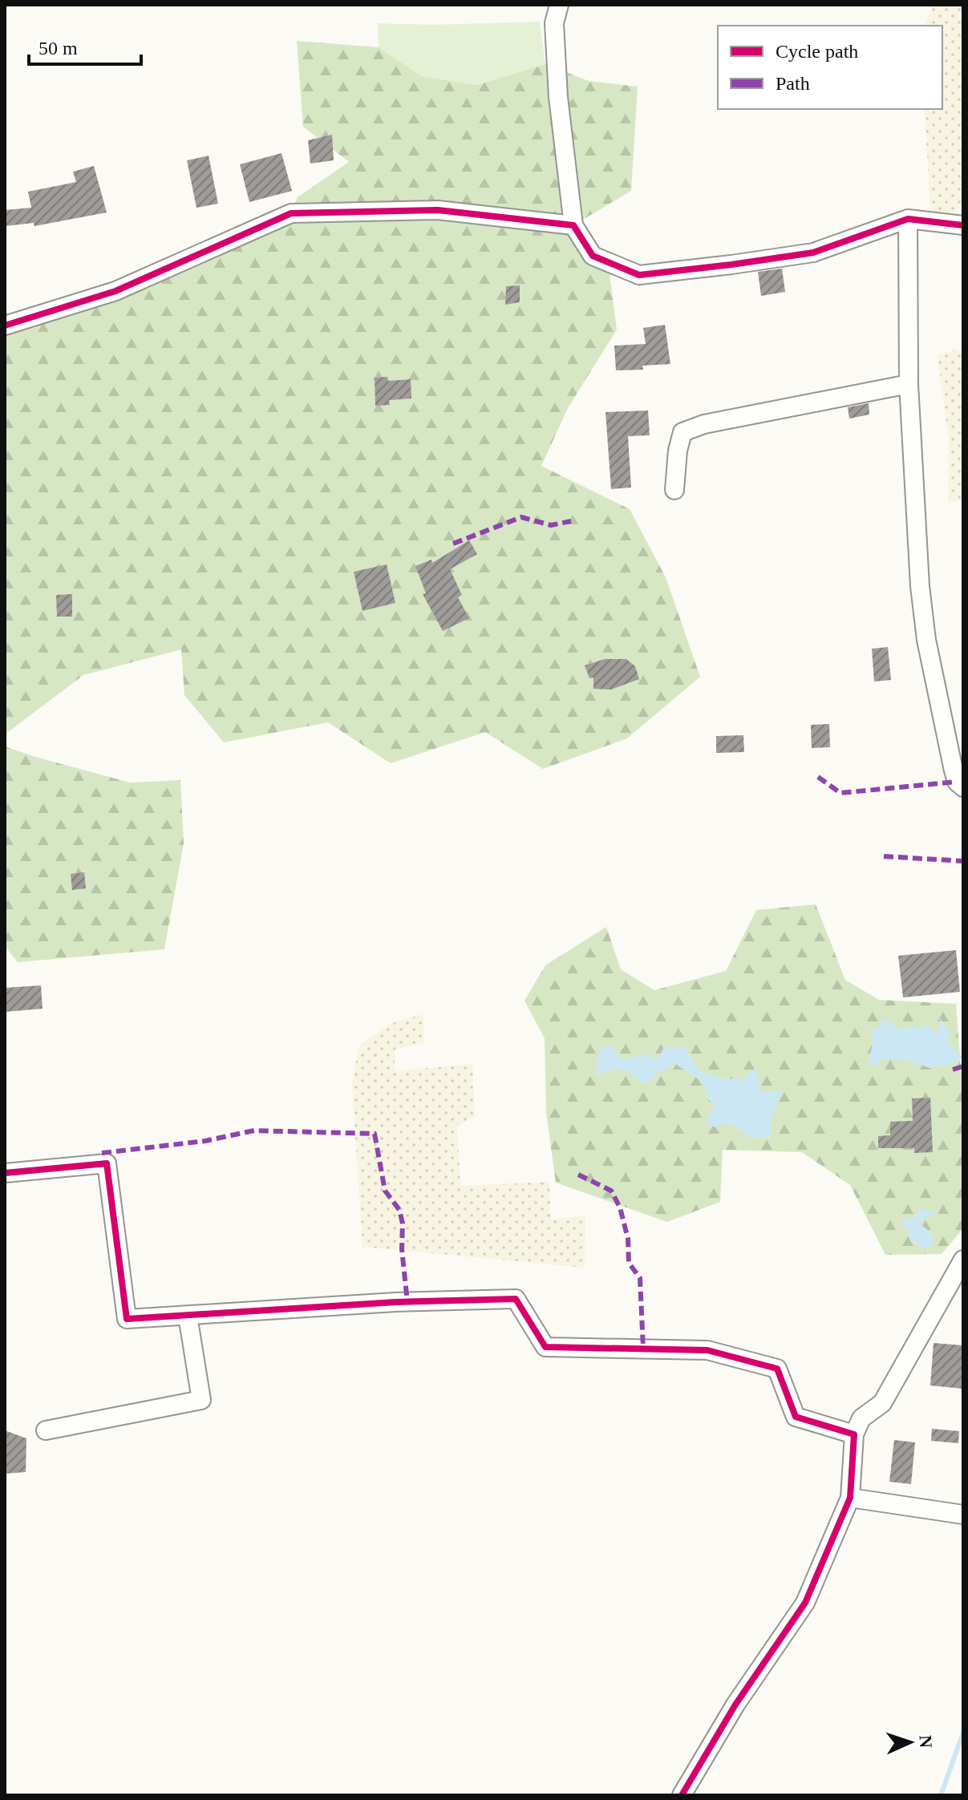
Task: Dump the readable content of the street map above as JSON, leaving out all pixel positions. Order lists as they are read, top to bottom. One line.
{"legend":["Cycle path","Path"],"scale_bar":"50 m","north":"right"}
